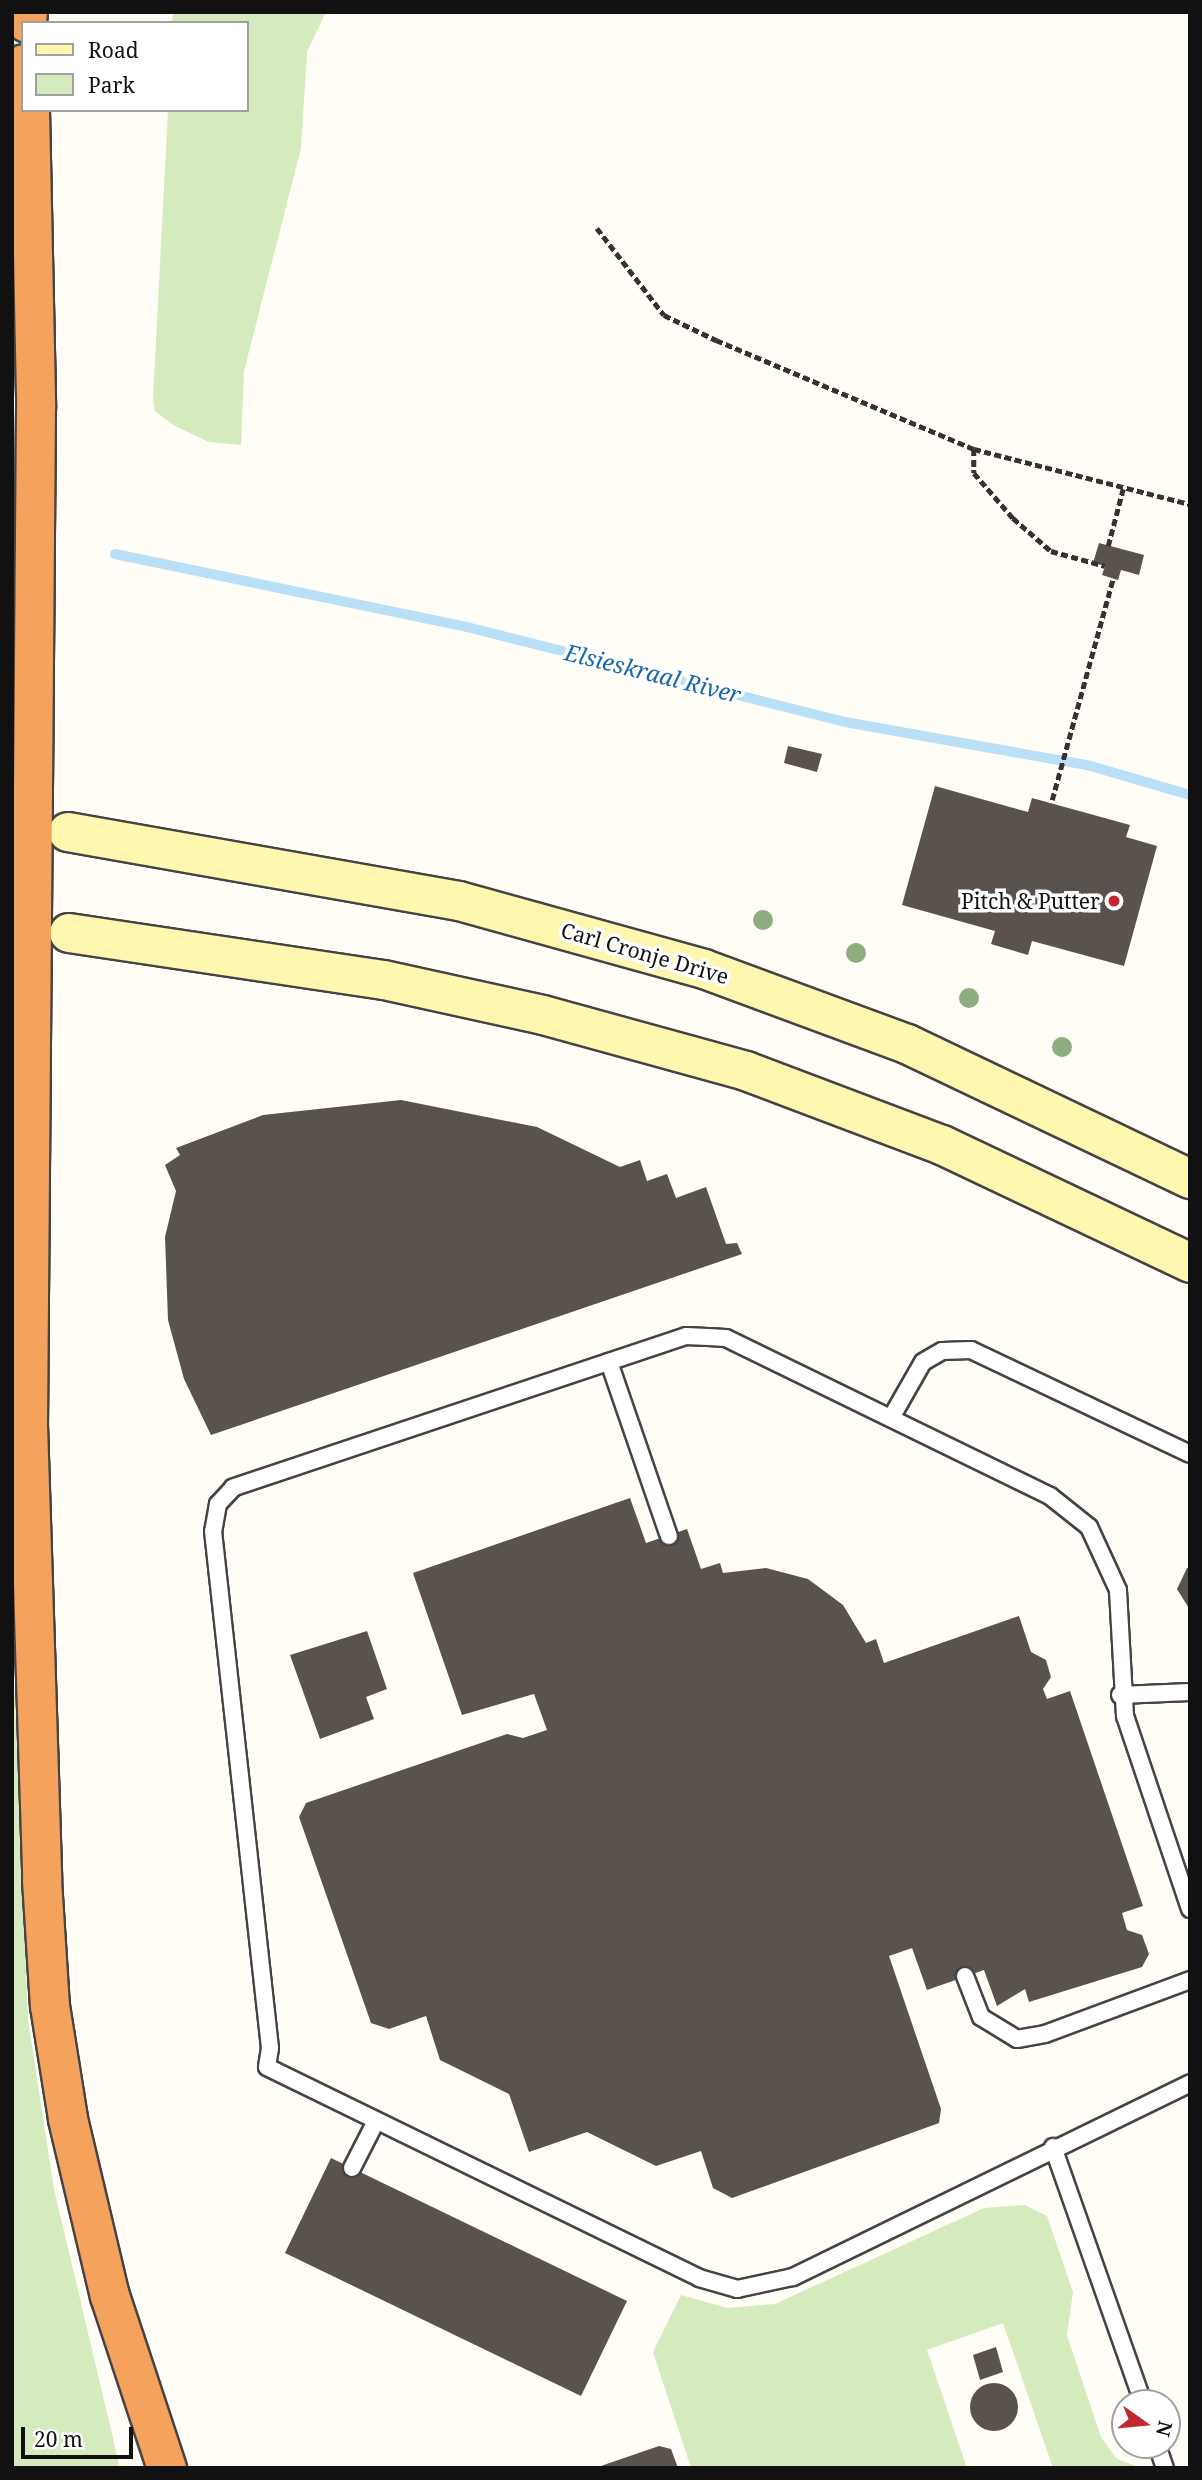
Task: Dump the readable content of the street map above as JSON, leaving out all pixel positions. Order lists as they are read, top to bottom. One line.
{"streets":{"main road":["Carl Cronje Drive"]},"water":["Elsieskraal River"],"places":["Pitch & Putter"],"legend":["Road","Park"],"scale_bar":"20 m","north":"right"}
